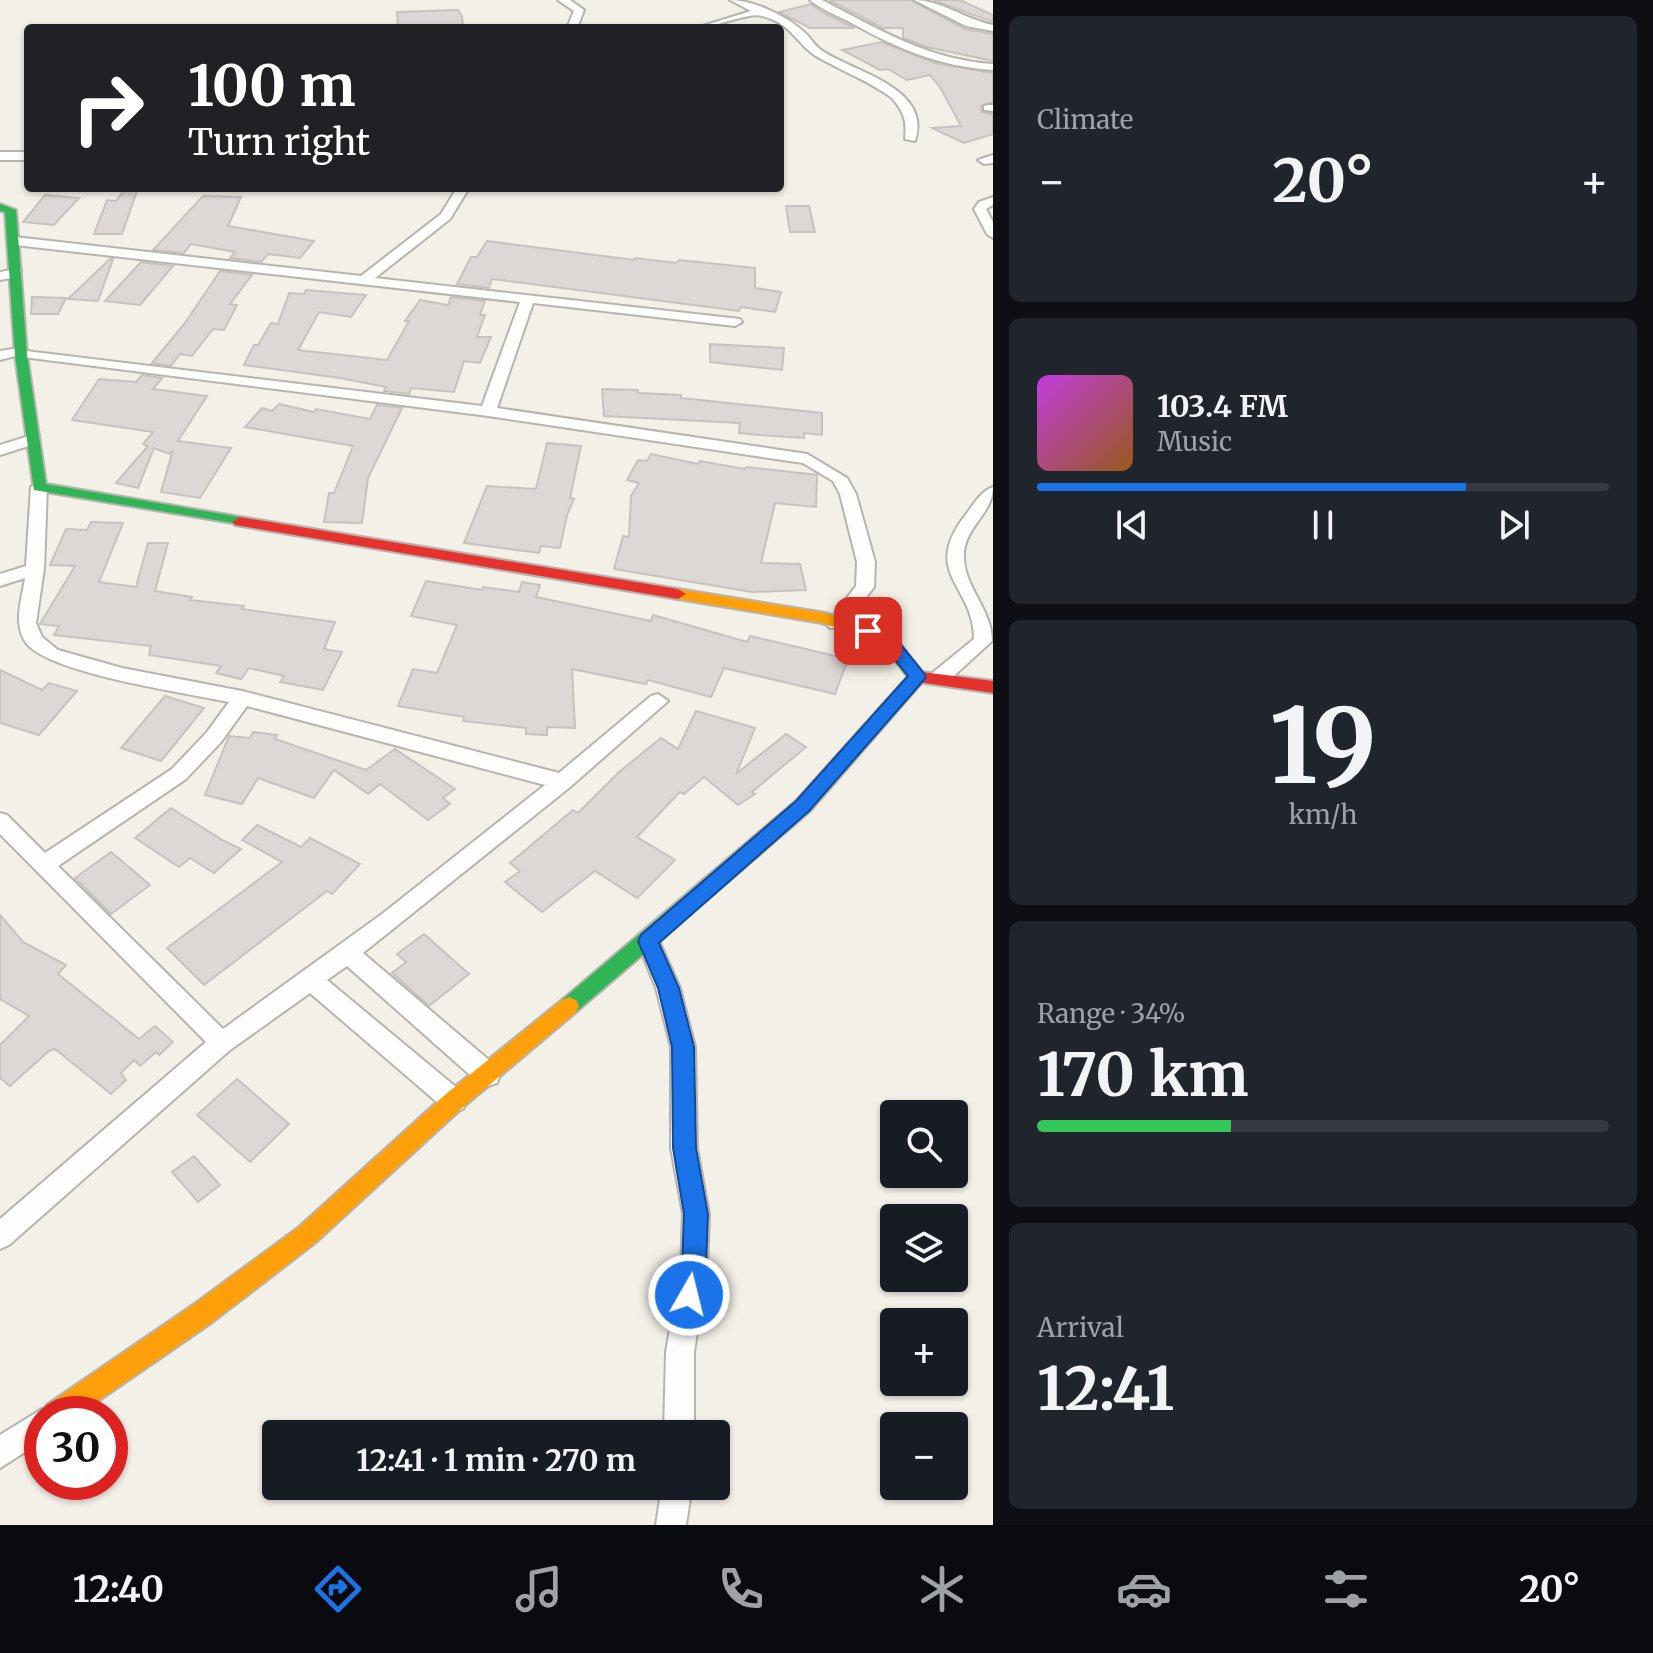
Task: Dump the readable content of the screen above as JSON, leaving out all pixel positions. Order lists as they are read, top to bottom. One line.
{"page":{"tile":["Climate",["19","km/h"],["Range · 34%","170 km"],["Arrival","12:41"]],"turn":["100 m","Turn right"],"heat":["−","20°","+"],"song":["103.4 FM","Music"],"map_buttons":["+","−"],"limit":"30","trip":"12:41 · 1 min · 270 m","tabs":["12:40","20°"]}}
